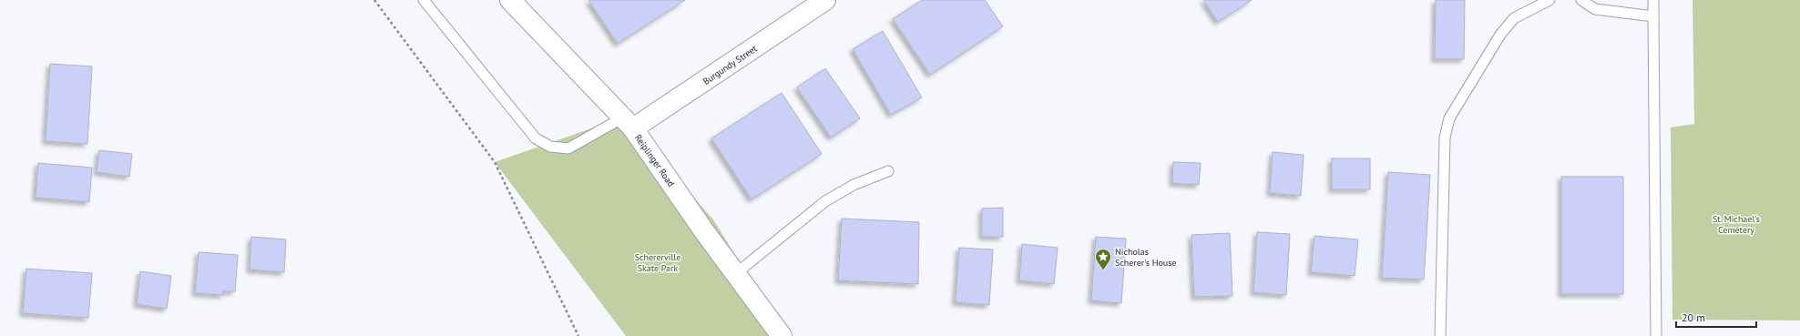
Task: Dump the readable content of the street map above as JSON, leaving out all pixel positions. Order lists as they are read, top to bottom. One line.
{"streets":{"street":["Burgundy Street","Reiplinger Road"]},"crossings":[["Burgundy Street","Reiplinger Road"]],"parks":["St. Michael's Cemetery","Schererville Skate Park"],"places":{"place":["Nicholas Scherer's House"]},"scale_bar":"20 m"}
